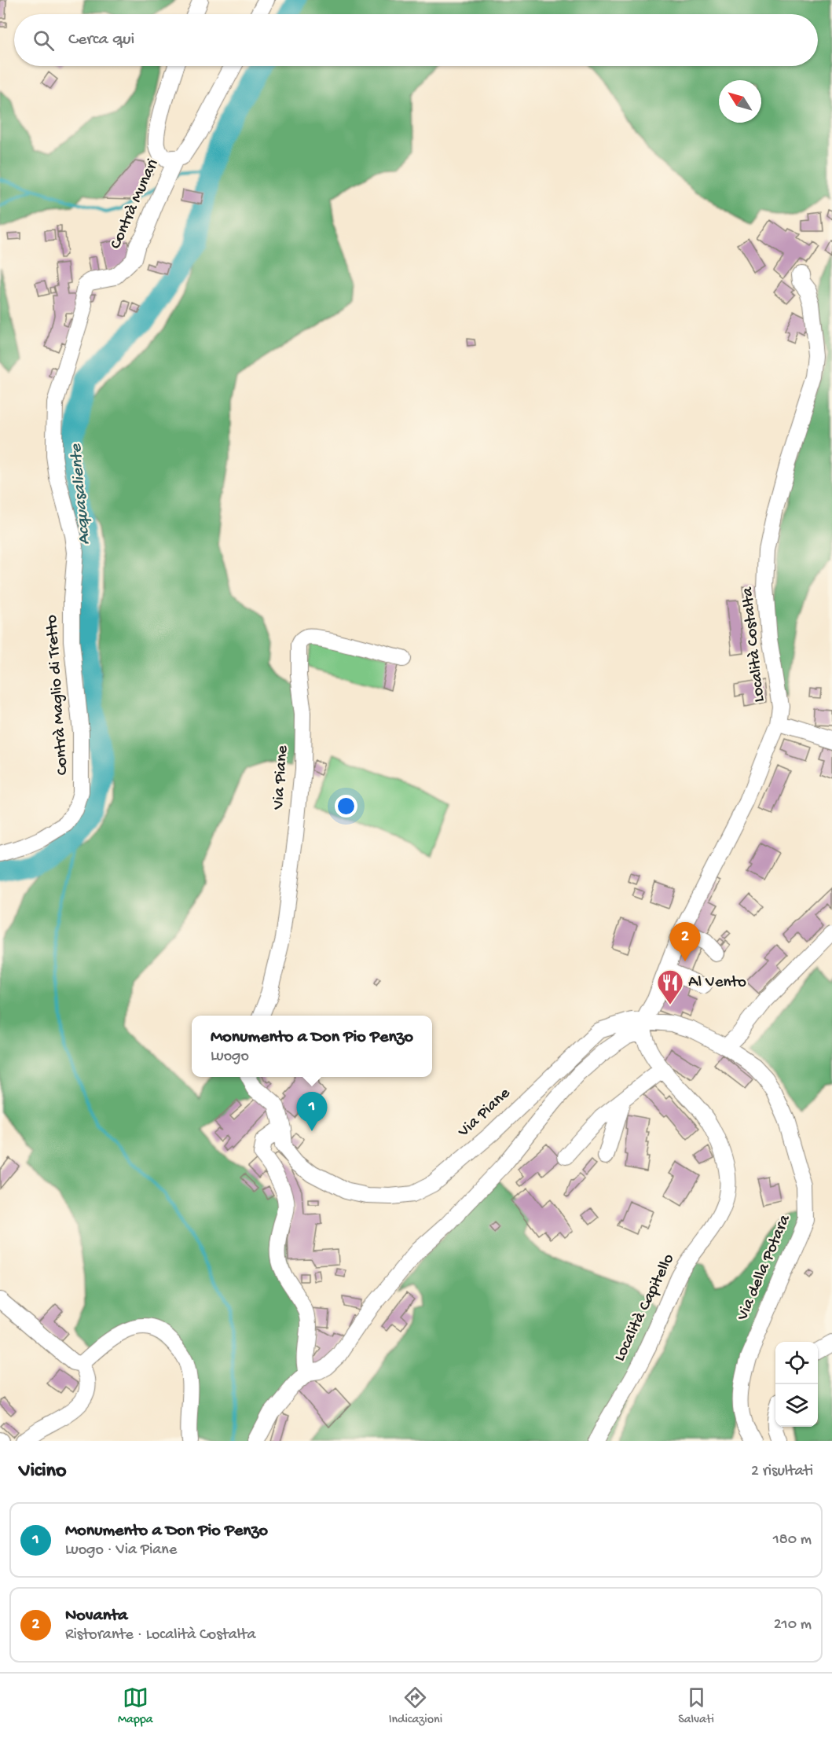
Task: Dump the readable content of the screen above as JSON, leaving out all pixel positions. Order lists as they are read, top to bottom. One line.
{"streets":{"street":["Contrà Munari","Località Costalta","Contrà Maglio di Tretto","Via Piane","Via della Potara","Località Capitello"]},"crossings":[["Contrà Munari","Contrà Maglio di Tretto"],["Località Costalta","Via Piane"],["Località Costalta","Località Capitello"],["Via Piane","Via della Potara"],["Via Piane","Località Capitello"]],"water":["Acquasaliente"],"places":{"restaurant":["Al Vento"]},"north":"top left","page":{"search":"Cerca qui","pins":["2","1"],"popup":["Monumento a Don Pio Penzo","Luogo"],"heading":["Vicino","2 risultati"],"list":[{"mark":"1","name":"Monumento a Don Pio Penzo","note":"Luogo · Via Piane","value":"180 m"},{"mark":"2","name":"Novanta","note":"Ristorante · Località Costalta","value":"210 m"}],"nav":["Mappa","Indicazioni","Salvati"]}}
